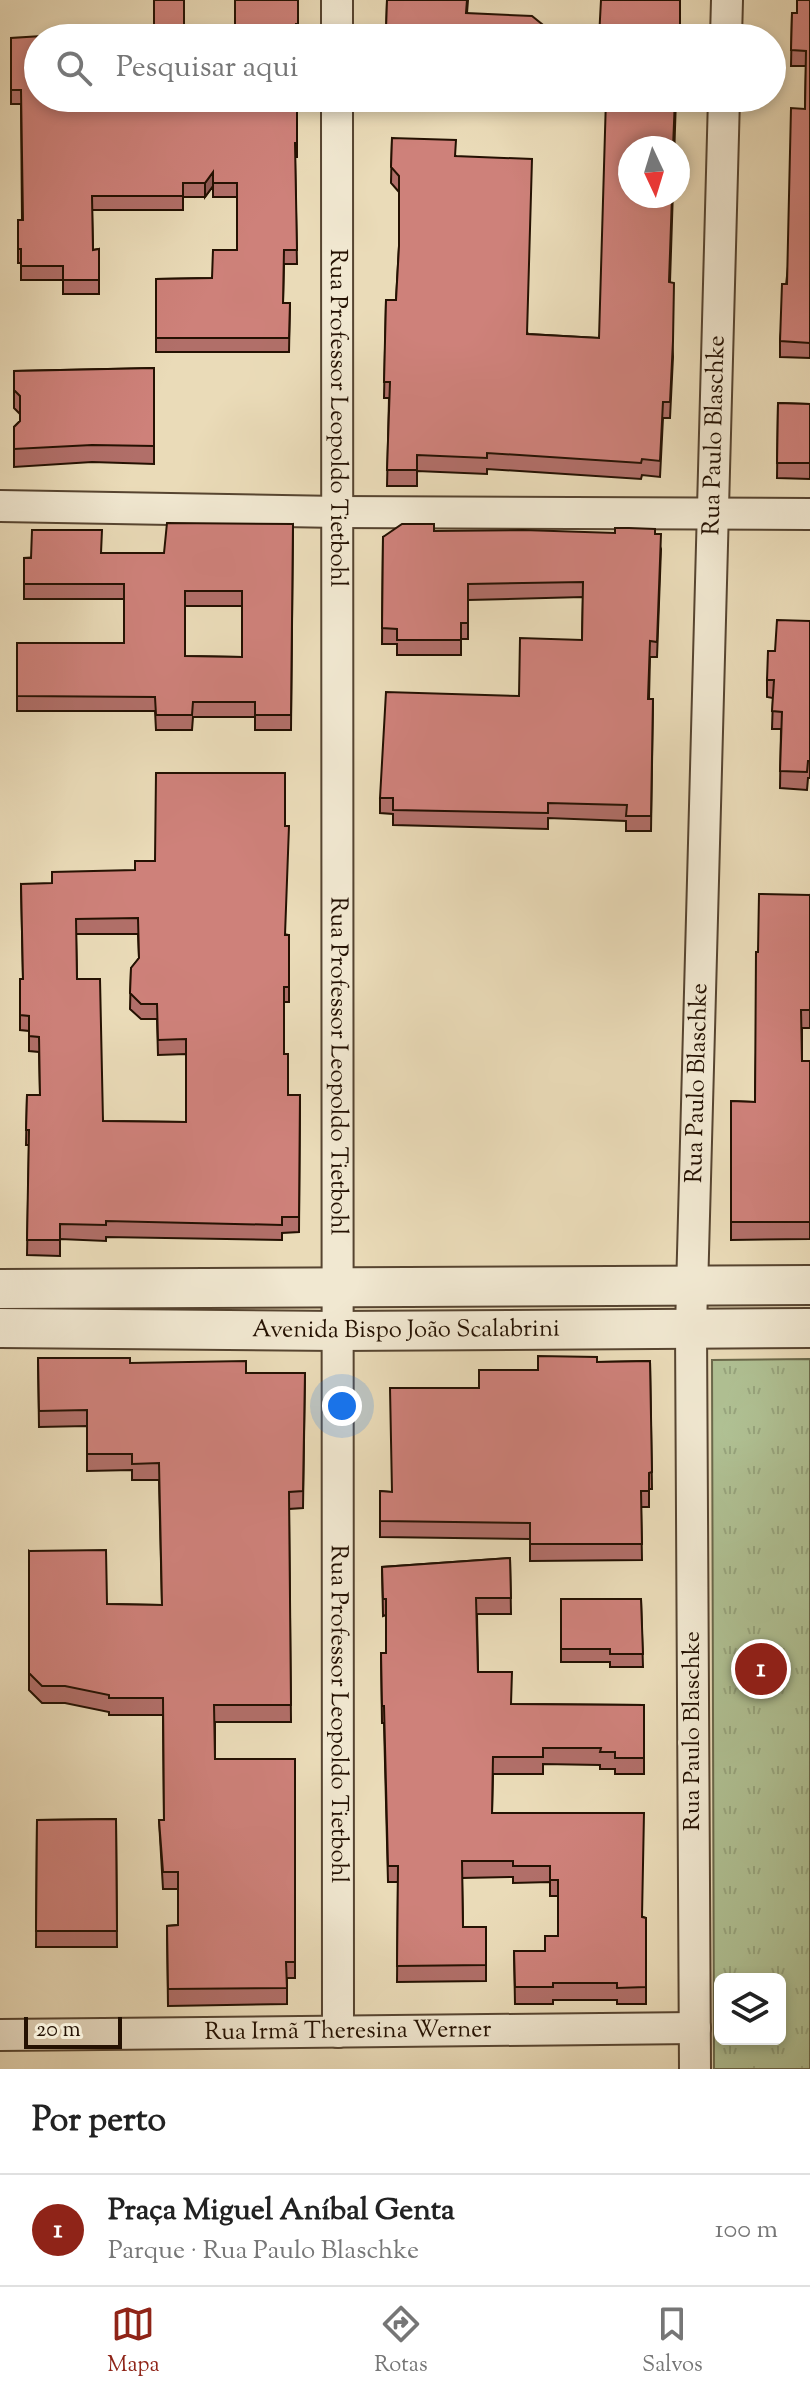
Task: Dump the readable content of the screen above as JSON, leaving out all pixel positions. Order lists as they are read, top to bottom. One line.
{"streets":{"street":["Rua Professor Leopoldo Tietbohl","Rua Paulo Blaschke","Avenida Bispo João Scalabrini","Rua Irmã Theresina Werner"]},"crossings":[["Rua Professor Leopoldo Tietbohl","Avenida Bispo João Scalabrini"],["Rua Professor Leopoldo Tietbohl","Rua Irmã Theresina Werner"],["Rua Paulo Blaschke","Avenida Bispo João Scalabrini"],["Rua Paulo Blaschke","Rua Irmã Theresina Werner"]],"scale_bar":"20 m","north":"bottom","page":{"search":"Pesquisar aqui","pins":"1","scale":"20 m","heading":"Por perto","list":[{"mark":"1","name":"Praça Miguel Aníbal Genta","note":"Parque · Rua Paulo Blaschke","value":"100 m"}],"nav":["Mapa","Rotas","Salvos"]}}
